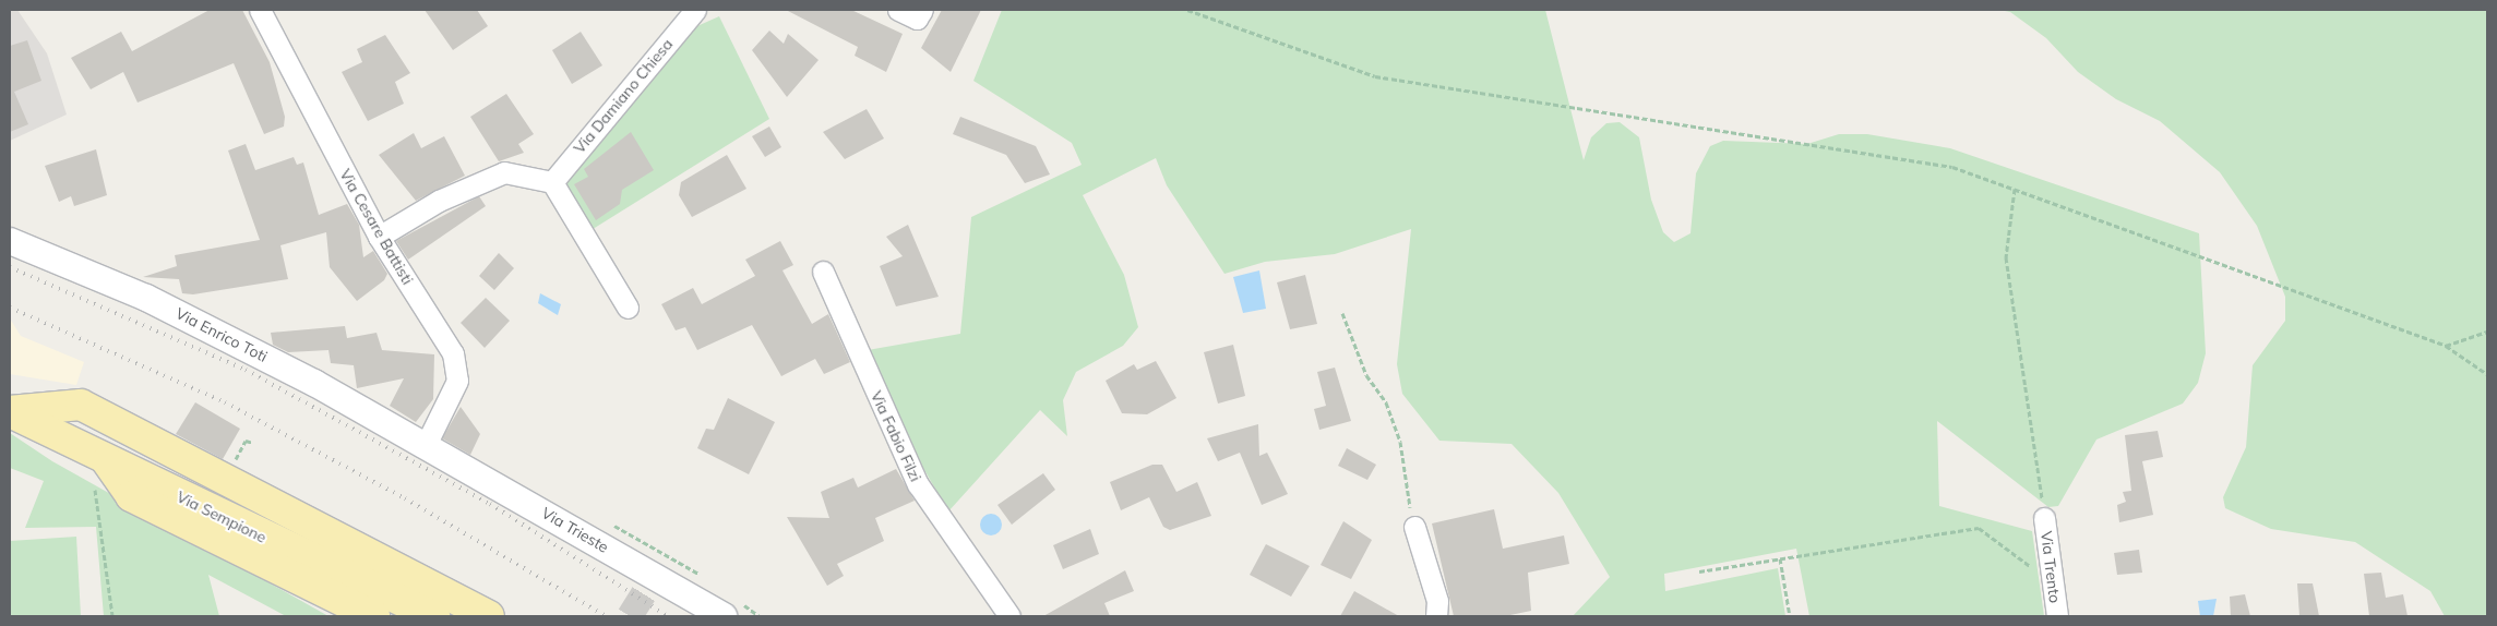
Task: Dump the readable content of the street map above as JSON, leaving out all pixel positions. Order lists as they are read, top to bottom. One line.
{"streets":{"main road":["Via Sempione"],"street":["Via Damiano Chiesa","Via Cesare Battisti","Via Enrico Toti","Via Fabio Filzi","Via Trieste","Via Trento"]},"crossings":[["Via Cesare Battisti","Via Enrico Toti"],["Via Cesare Battisti","Via Trieste"],["Via Enrico Toti","Via Trieste"]]}
